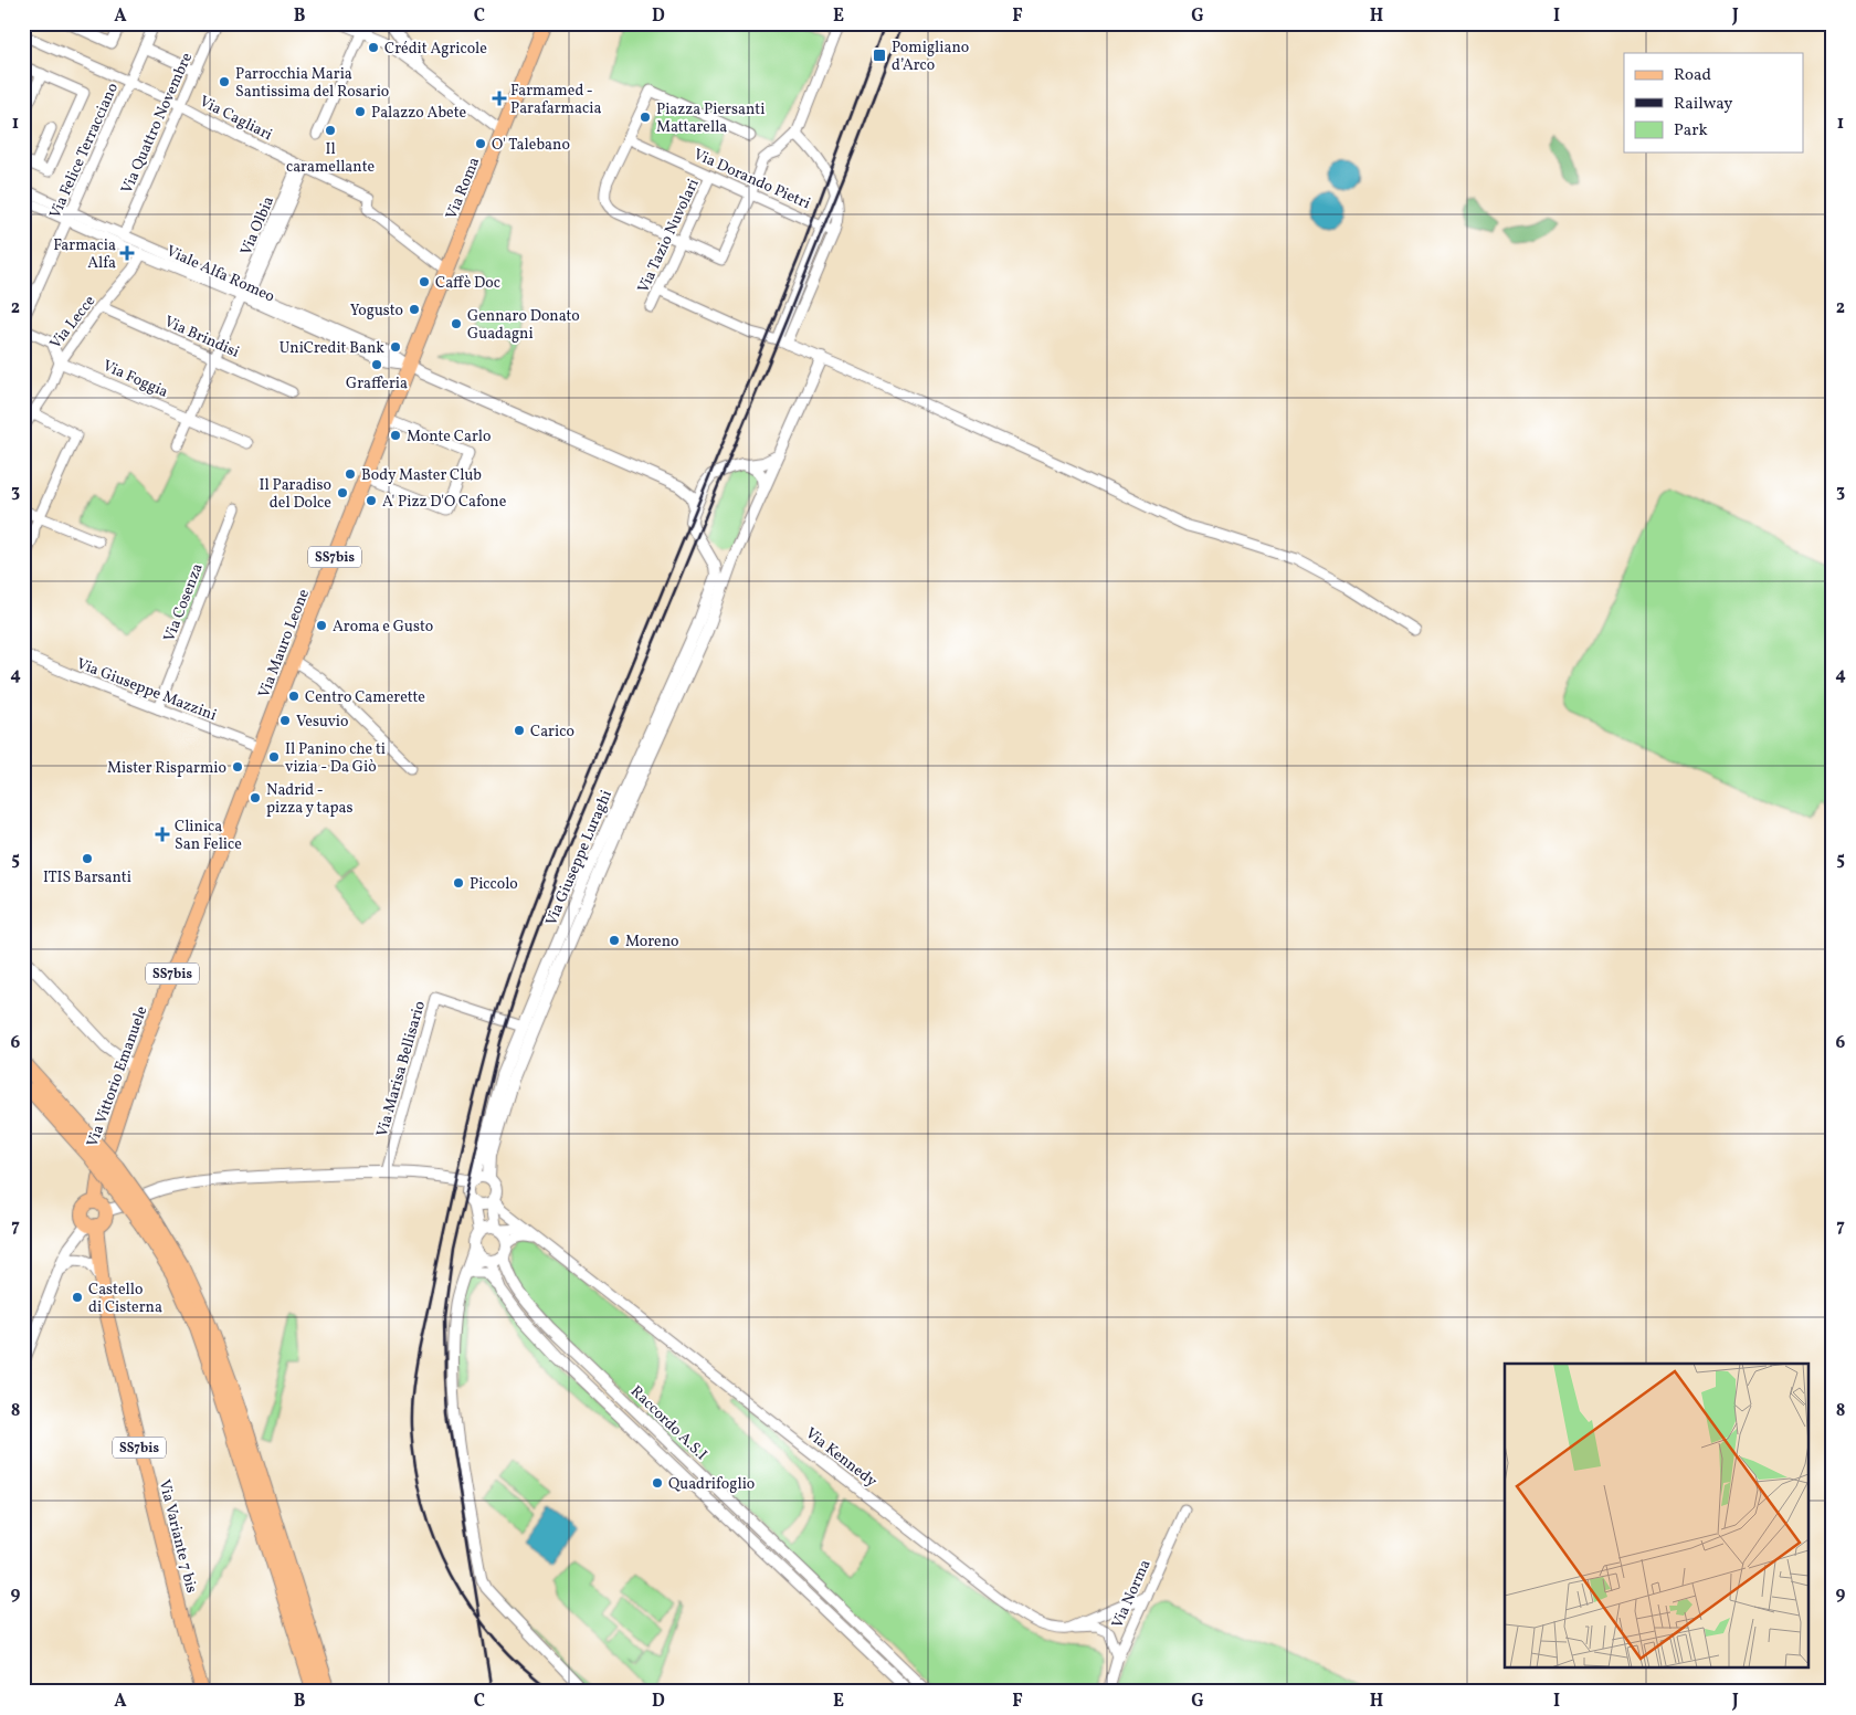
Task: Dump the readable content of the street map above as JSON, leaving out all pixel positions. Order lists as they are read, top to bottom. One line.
{"streets":{"main road":["Via Roma","SS7bis","Via Mauro Leone","Via Vittorio Emanuele","Via Variante 7 bis"],"street":["Via Cagliari","Via Quattro Novembre","Via Felice Terracciano","Via Dorando Pietri","Via Olbia","Via Tazio Nuvolari","Viale Alfa Romeo","Via Lecce","Via Brindisi","Via Foggia","Via Cosenza","Via Giuseppe Mazzini","Via Giuseppe Luraghi","Via Marisa Bellisario","Raccordo A.S.I","Via Kennedy","Via Norma"]},"crossings":[["Via Cagliari","Via Quattro Novembre"],["Via Cagliari","Via Felice Terracciano"],["Via Cagliari","Via Roma"],["Via Cagliari","Via Olbia"],["Via Quattro Novembre","Viale Alfa Romeo"],["Via Felice Terracciano","Viale Alfa Romeo"],["Via Dorando Pietri","Via Tazio Nuvolari"],["Via Roma","Viale Alfa Romeo"],["Via Roma","Via Mauro Leone"],["Via Olbia","Viale Alfa Romeo"],["Via Olbia","Via Brindisi"],["Via Olbia","Via Foggia"],["Viale Alfa Romeo","Via Lecce"],["Viale Alfa Romeo","Via Mauro Leone"],["Via Lecce","Via Brindisi"],["Via Lecce","Via Foggia"],["Via Cosenza","Via Giuseppe Mazzini"],["Via Mauro Leone","Via Giuseppe Mazzini"],["Via Mauro Leone","Via Vittorio Emanuele"],["Via Giuseppe Mazzini","Via Vittorio Emanuele"],["Via Giuseppe Luraghi","Via Marisa Bellisario"],["Via Giuseppe Luraghi","Via Kennedy"],["Via Vittorio Emanuele","Via Variante 7 bis"],["Via Kennedy","Via Norma"]],"places":{"other":["Crédit Agricole","Parrocchia Maria Santissima del Rosario","Palazzo Abete","Piazza Piersanti Mattarella","Il caramellante","O' Talebano","Caffè Doc","Yogusto","Gennaro Donato Guadagni","UniCredit Bank","Grafferia","Monte Carlo","Body Master Club","Il Paradiso del Dolce","A' Pizz D'O Cafone","Aroma e Gusto","Centro Camerette","Vesuvio","Carico","Il Panino che ti vizia - Da Giò","Mister Risparmio","Nadrid - pizza y tapas","ITIS Barsanti","Piccolo","Moreno","Castello di Cisterna","Quadrifoglio"],"transit":["Pomigliano d’Arco"],"health":["Farmamed - Parafarmacia","Farmacia Alfa","Clinica San Felice"]},"legend":["Road","Railway","Park"],"grid":{"columns":["A","B","C","D","E","F","G","H","I","J"],"rows":["1","2","3","4","5","6","7","8","9"]}}
